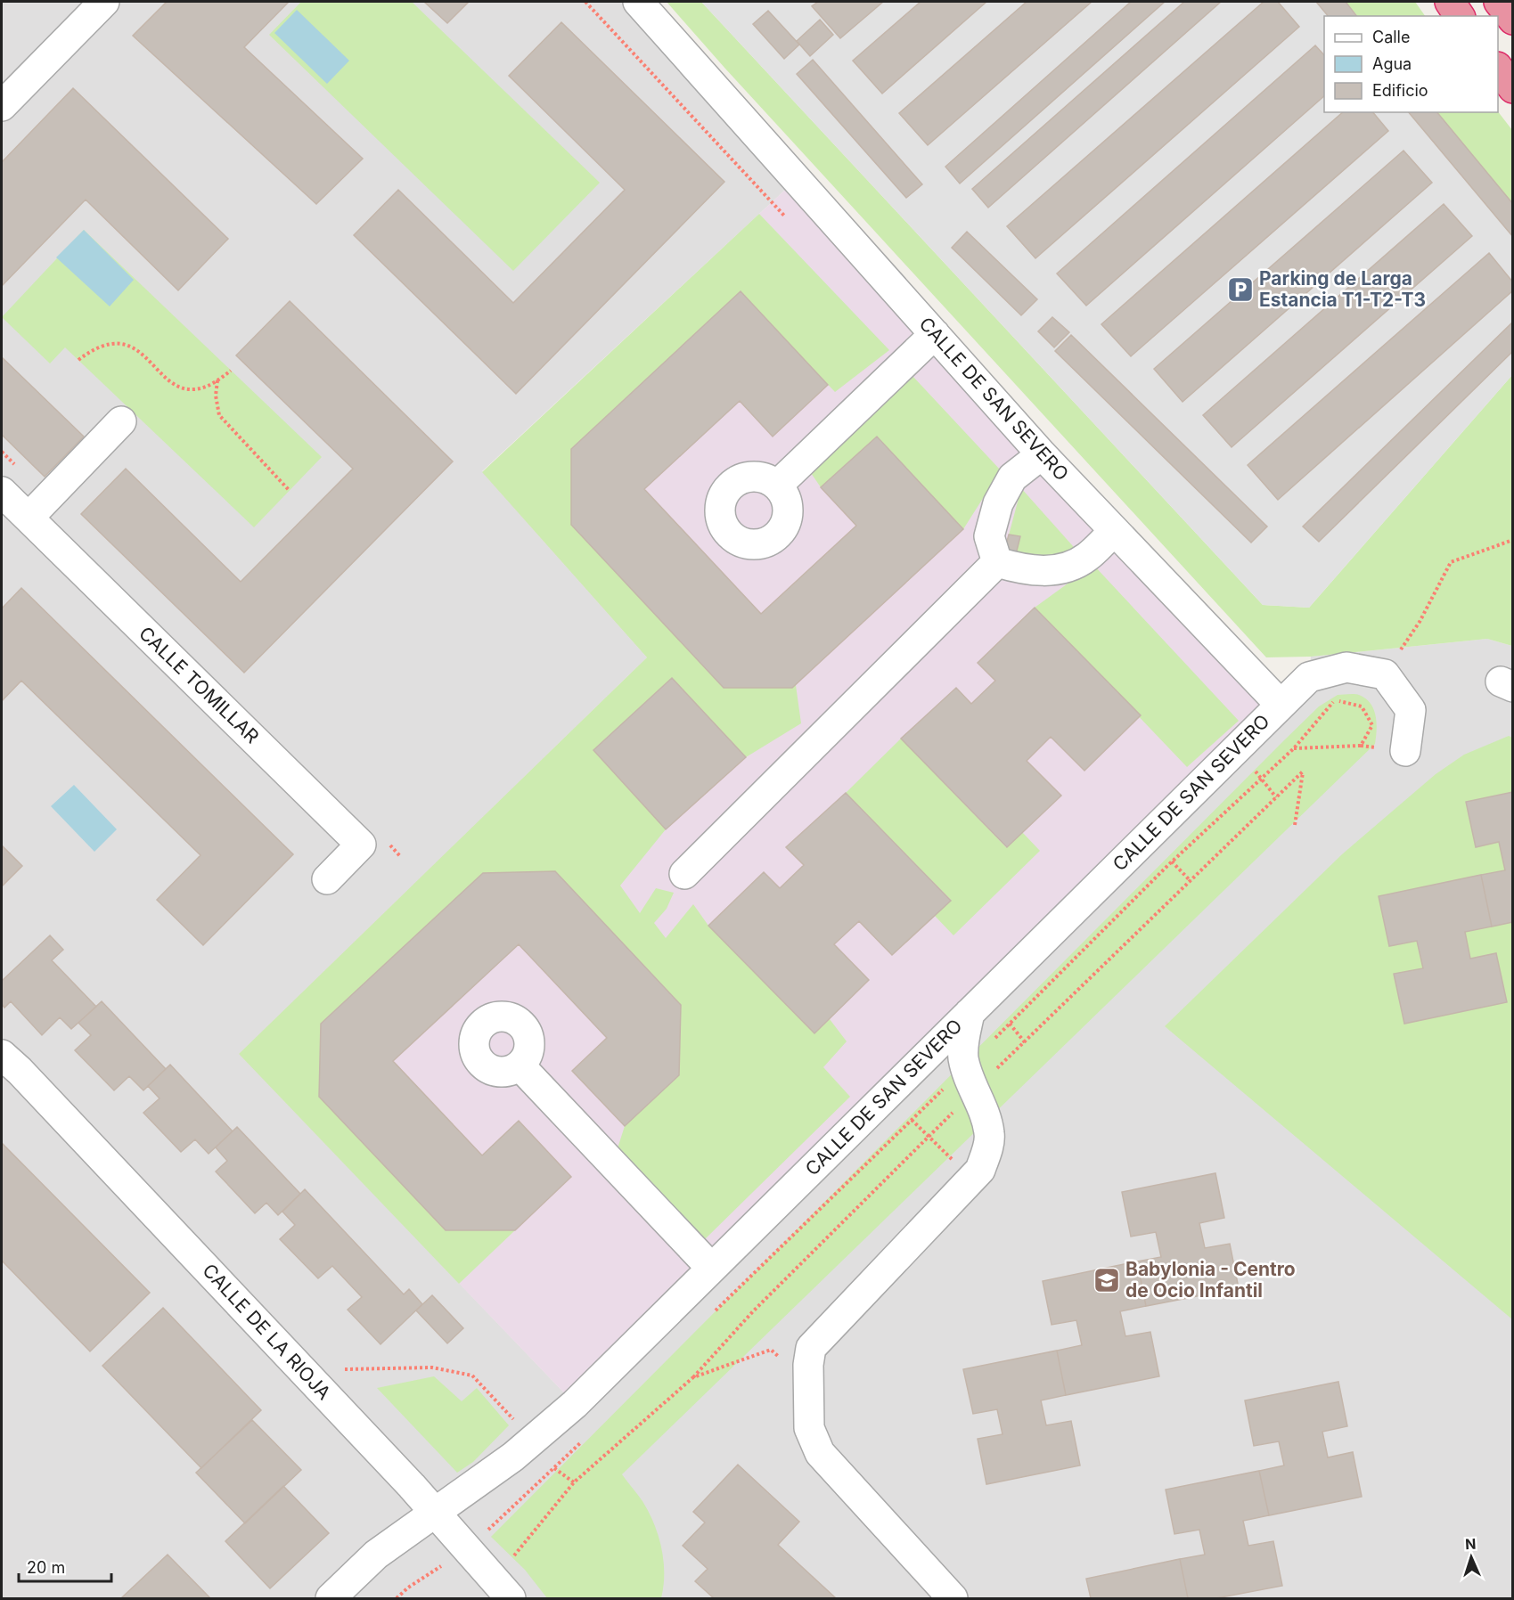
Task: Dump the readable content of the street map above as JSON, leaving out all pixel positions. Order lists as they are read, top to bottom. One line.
{"streets":{"street":["CALLE DE SAN SEVERO","CALLE TOMILLAR","CALLE DE LA RIOJA"]},"crossings":[["CALLE DE SAN SEVERO","CALLE DE LA RIOJA"]],"places":{"parking":["Parking de Larga Estancia T1-T2-T3"],"school or university":["Babylonia - Centro de Ocio Infantil"]},"legend":["Calle","Agua","Edificio"],"scale_bar":"20 m","north":"top"}
